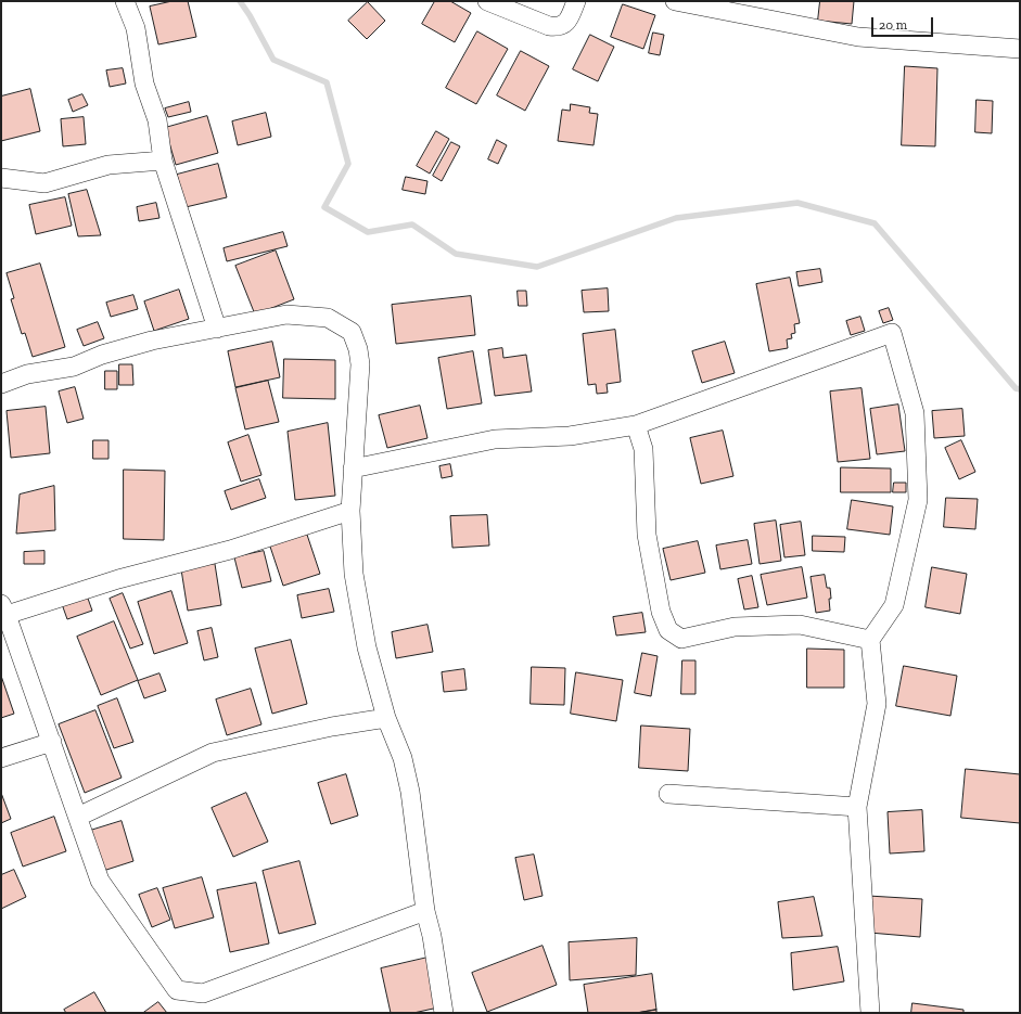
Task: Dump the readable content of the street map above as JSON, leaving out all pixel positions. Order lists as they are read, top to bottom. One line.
{"scale_bar":"20 m"}
